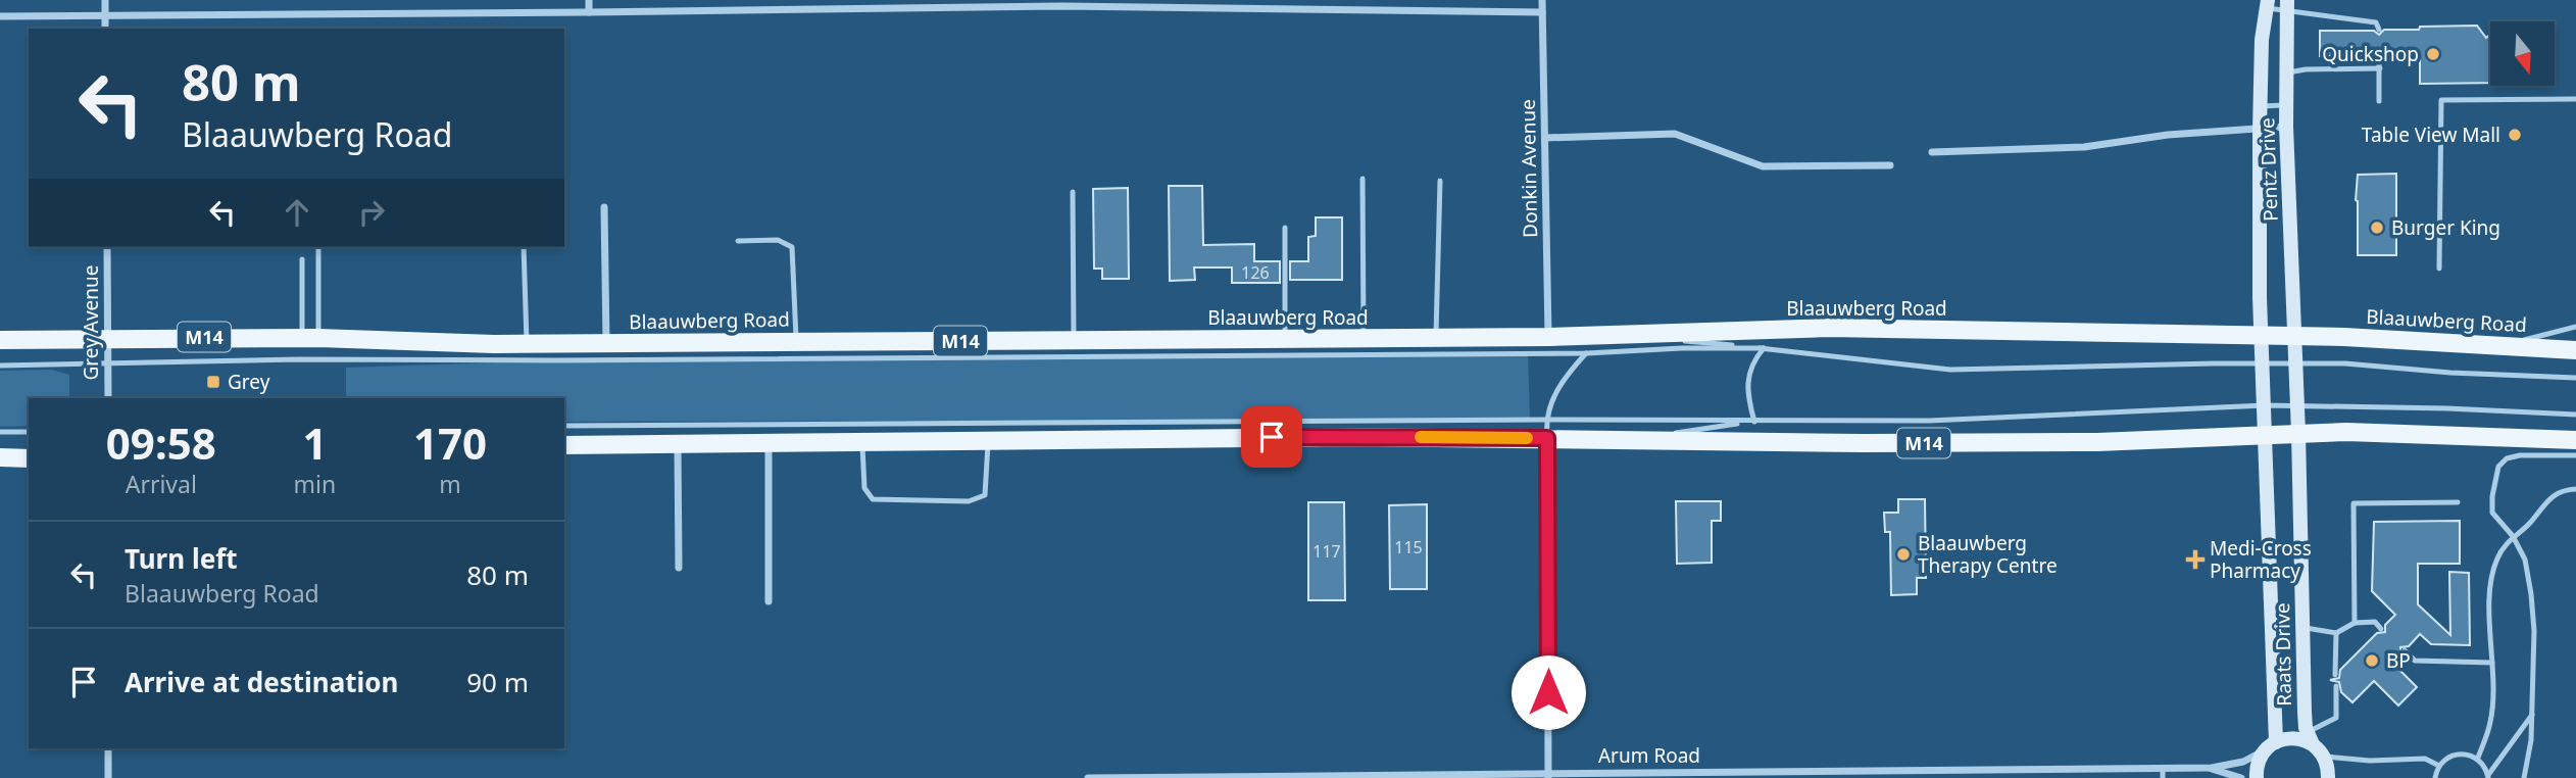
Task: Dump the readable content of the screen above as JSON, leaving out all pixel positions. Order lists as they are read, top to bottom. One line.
{"streets":{"main road":["Blaauwberg Road","M14"],"street":["Donkin Avenue","Pentz Drive","Grey Avenue","Raats Drive","Arum Road"]},"crossings":[["Donkin Avenue","Blaauwberg Road"],["Pentz Drive","Blaauwberg Road"],["Pentz Drive","Raats Drive"],["Blaauwberg Road","Grey Avenue"],["M14","Raats Drive"],["Raats Drive","Arum Road"]],"places":{"other":["Quickshop","Table View Mall","Burger King","Blaauwberg Therapy Centre","BP"],"transit":["Grey"],"health":["Medi-Cross Pharmacy"]},"house_numbers":["126","115","117"],"north":"bottom","page":{"turn":["80 m","Blaauwberg Road"],"eta":["09:58","Arrival","1","min","170","m"],"list":[{"name":"Turn left","note":"Blaauwberg Road","value":"80 m"},{"name":"Arrive at destination","value":"90 m"}]}}
